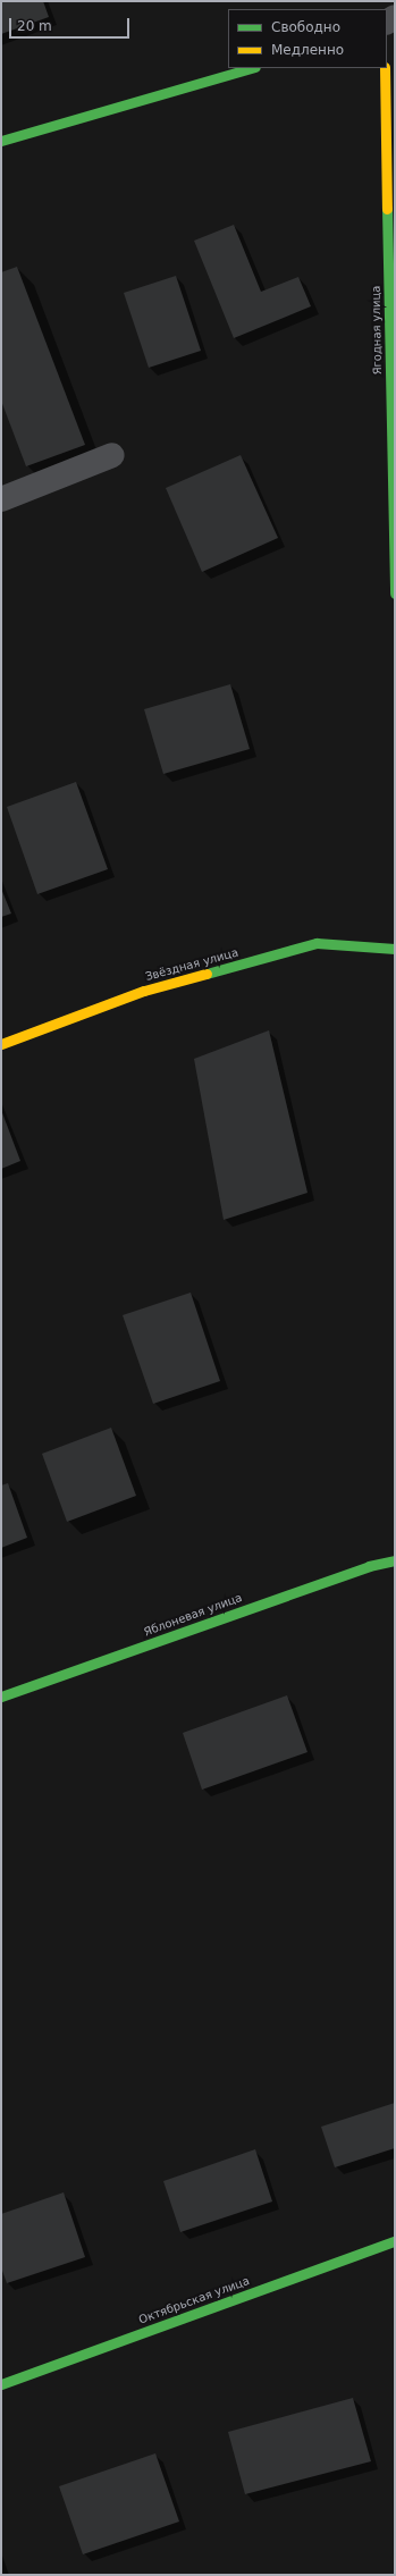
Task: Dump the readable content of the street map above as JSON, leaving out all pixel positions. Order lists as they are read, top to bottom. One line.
{"streets":{"street":["Ягодная улица","Звёздная улица","Яблоневая улица","Октябрьская улица"]},"legend":["Свободно","Медленно"],"scale_bar":"20 m"}
